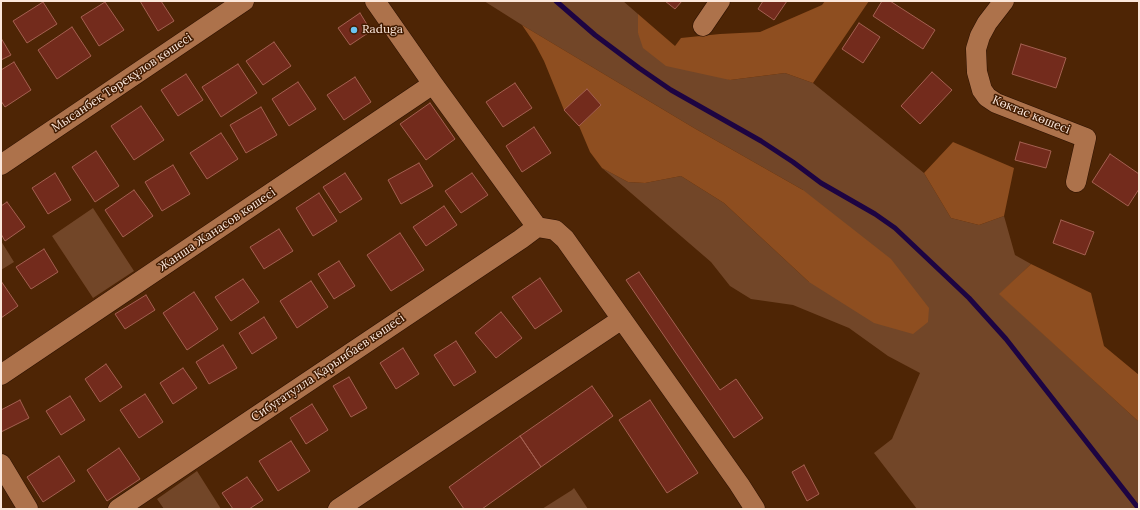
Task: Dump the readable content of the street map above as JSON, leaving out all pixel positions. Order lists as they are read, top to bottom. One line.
{"streets":{"street":["Мысанбек Төреқұлов көшесі","Көктас көшесі","Жанша Жанасов көшесі","Сибуғатулла Қарынбаев көшесі"]},"places":["Raduga"]}
